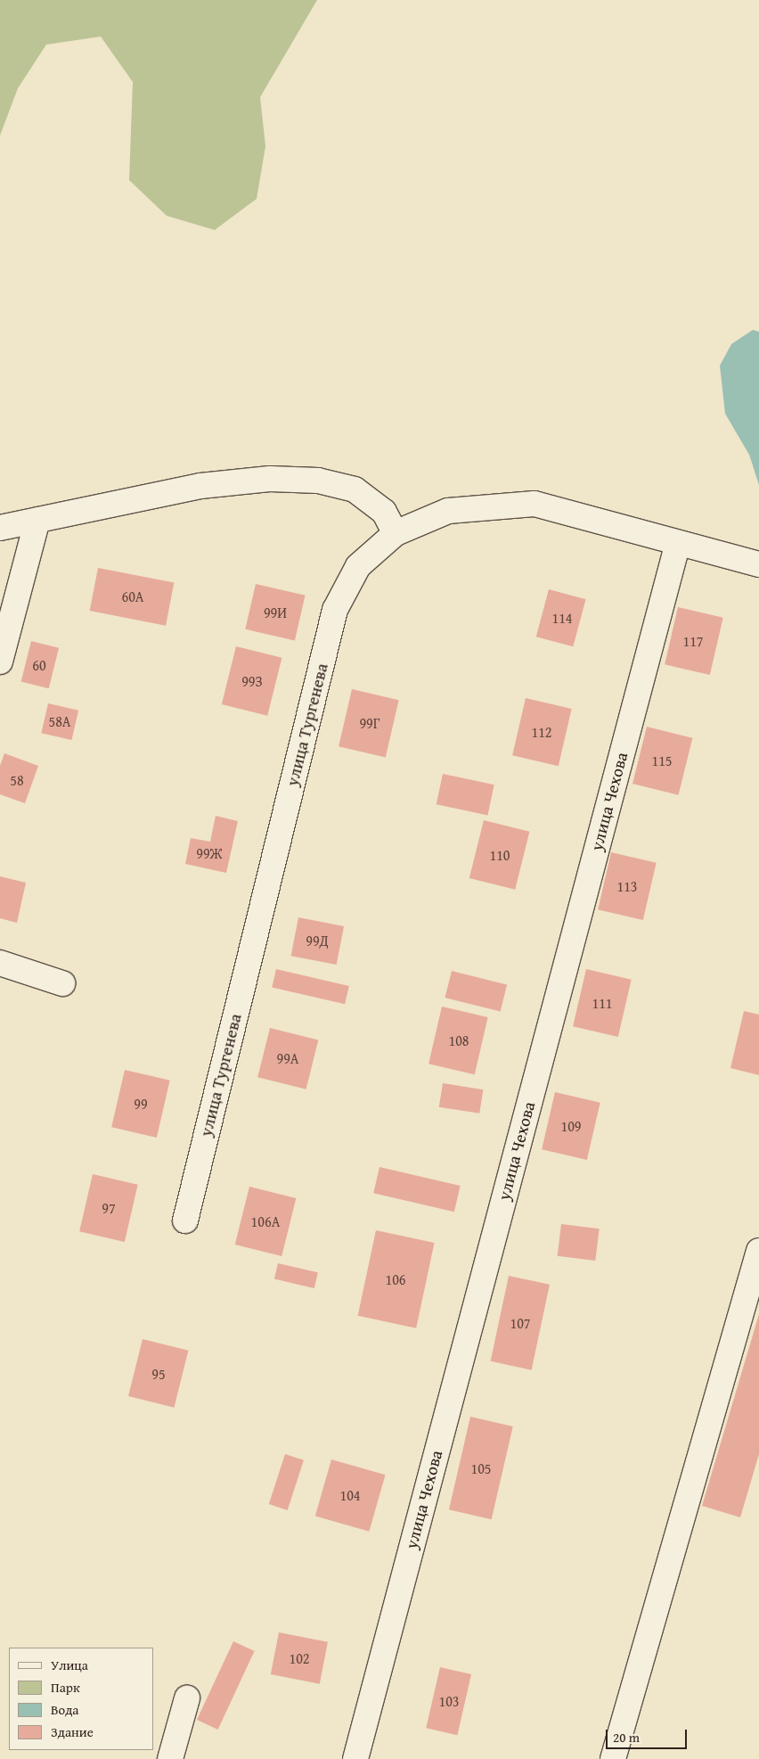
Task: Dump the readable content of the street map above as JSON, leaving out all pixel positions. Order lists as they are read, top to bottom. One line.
{"streets":{"street":["улица Тургенева","улица Чехова"]},"crossings":[["улица Тургенева","улица Чехова"]],"house_numbers":["60А","99И","114","117","60","99З","58А","99Г","112","115","58","99Ж","110","113","99Д","111","108","99А","99","109","97","106А","106","107","95","105","104","102","103"],"legend":["Улица","Парк","Вода","Здание"],"scale_bar":"20 m"}
